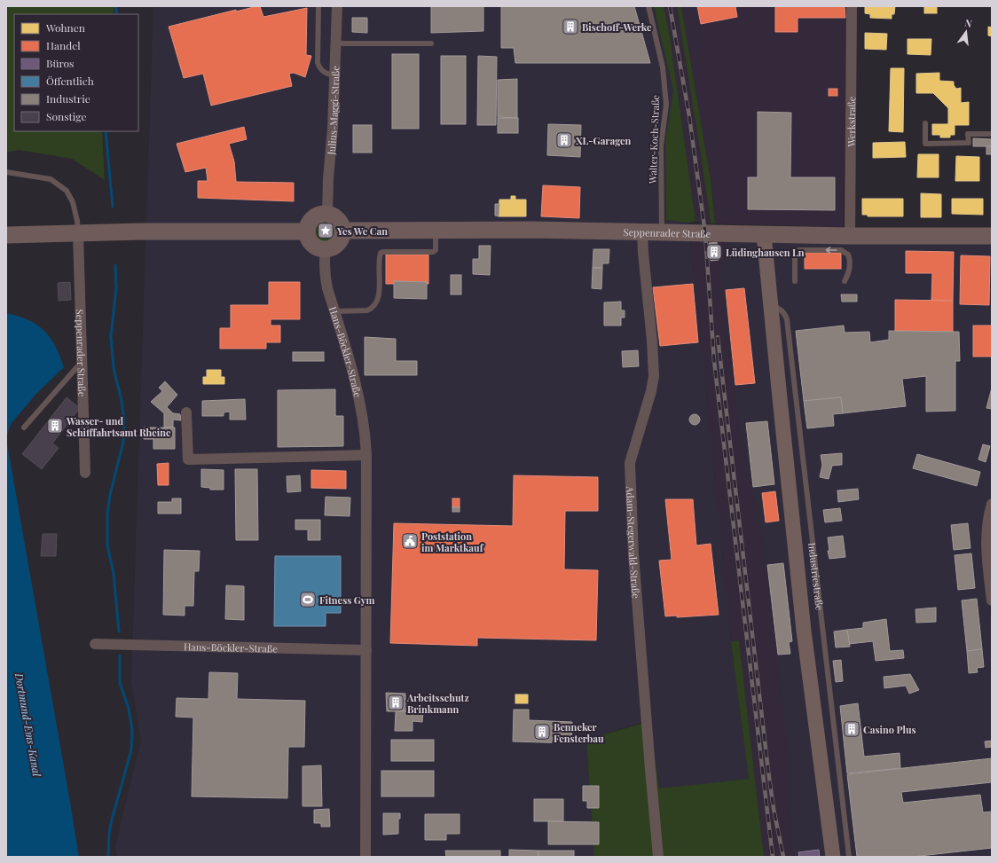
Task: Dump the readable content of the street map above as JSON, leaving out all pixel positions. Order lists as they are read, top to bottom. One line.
{"streets":{"main road":["Seppenrader Straße"],"street":["Julius-Maggi-Straße","Werkstraße","Hans-Böckler-Straße","Adam-Stegerwald-Straße","Industriestraße"],"lane":["Walter-Koch-Straße"]},"crossings":[["Julius-Maggi-Straße","Seppenrader Straße"],["Julius-Maggi-Straße","Hans-Böckler-Straße"],["Werkstraße","Seppenrader Straße"],["Walter-Koch-Straße","Seppenrader Straße"],["Seppenrader Straße","Hans-Böckler-Straße"],["Seppenrader Straße","Adam-Stegerwald-Straße"],["Seppenrader Straße","Industriestraße"]],"water":["Dortmund-Ems-Kanal"],"places":{"building":["Bischoff-Werke","XL-Garagen","Lüdinghausen Ln","Wasser- und Schifffahrtsamt Rheine","Arbeitsschutz Brinkmann","Casino Plus","Benneker Fensterbau"],"place":["Yes We Can"],"public building":["Poststation im Marktkauf"],"sports":["Fitness Gym"]},"legend":["Wohnen","Handel","Büros","Öffentlich","Industrie","Sonstige"],"north":"top"}
